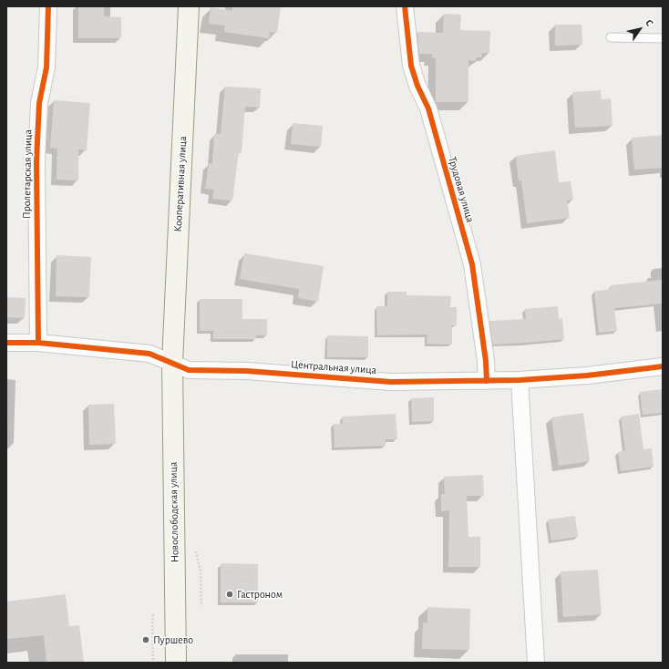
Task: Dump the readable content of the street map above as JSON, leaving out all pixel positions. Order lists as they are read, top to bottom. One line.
{"streets":{"main road":["Кооперативная улица","Новослободская улица"],"street":["Пролетарская улица","Трудовая улица","Центральная улица"]},"crossings":[["Пролетарская улица","Центральная улица"],["Кооперативная улица","Центральная улица"],["Кооперативная улица","Новослободская улица"],["Трудовая улица","Центральная улица"],["Центральная улица","Новослободская улица"]],"places":["Гастроном","Пуршево"],"north":"top right"}
